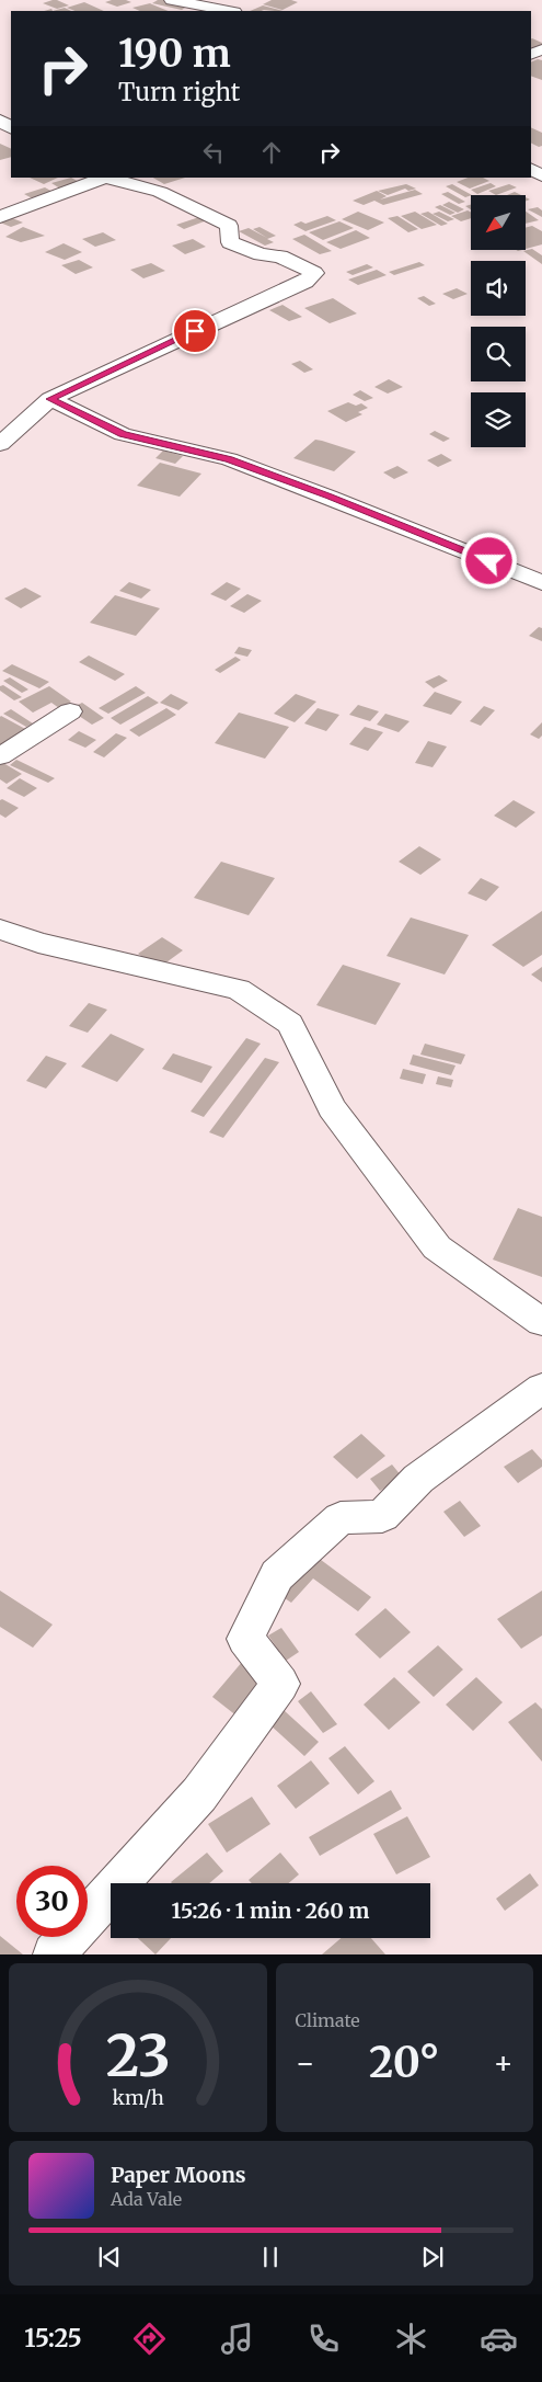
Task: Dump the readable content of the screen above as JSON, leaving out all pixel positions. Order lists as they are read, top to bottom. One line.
{"north":"bottom left","page":{"turn":["190 m","Turn right"],"limit":"30","trip":"15:26 · 1 min · 260 m","tile":"Climate","heat":["−","20°","+"],"song":["Paper Moons","Ada Vale"],"tabs":"15:25","gauge":["23","km/h"]}}
